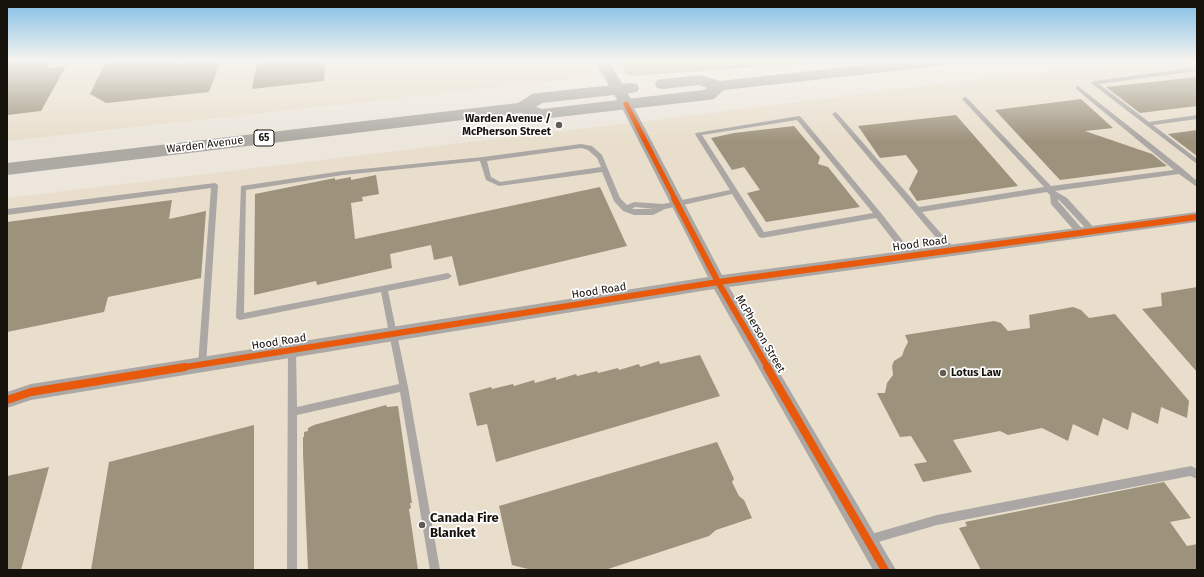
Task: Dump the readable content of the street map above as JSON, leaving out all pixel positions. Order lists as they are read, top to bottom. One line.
{"streets":{"main road":["65","Warden Avenue"],"street":["Hood Road","McPherson Street"]},"crossings":[["Warden Avenue","McPherson Street"],["Hood Road","McPherson Street"]],"places":["Warden Avenue / McPherson Street","Lotus Law","Canada Fire Blanket"]}
